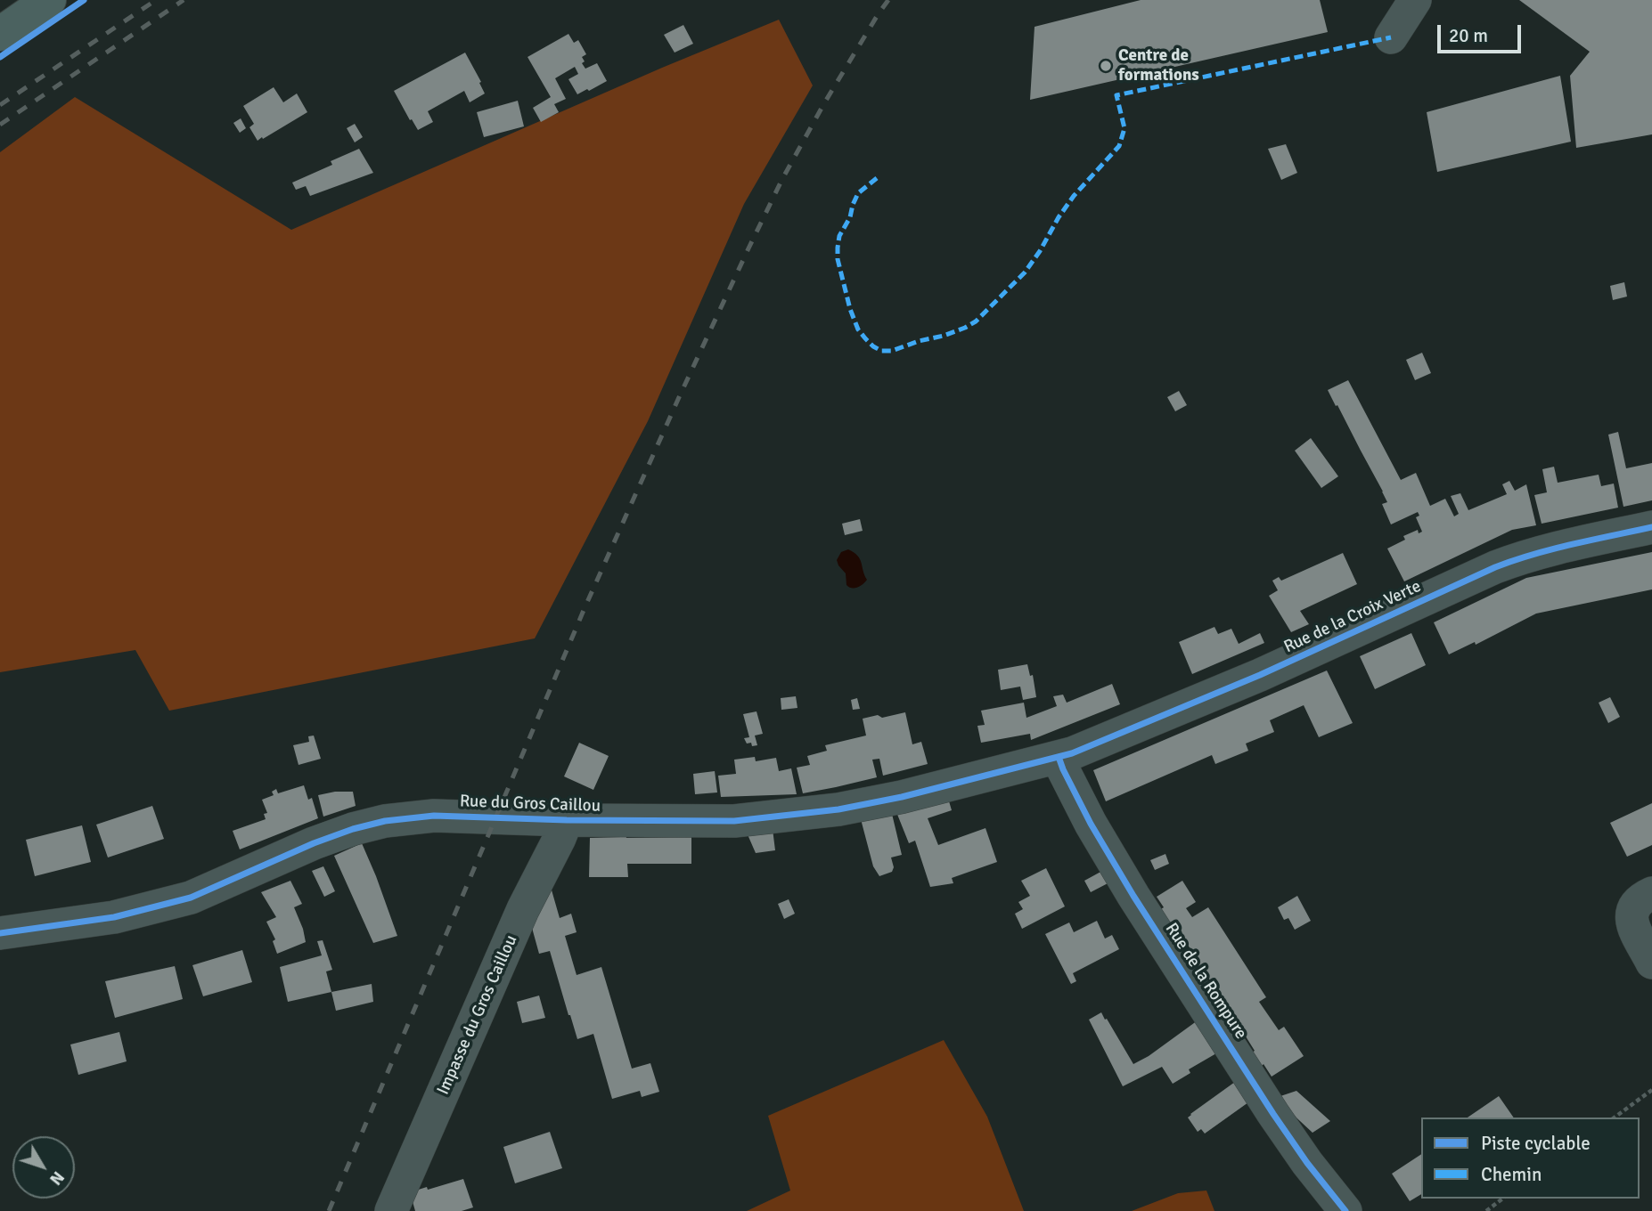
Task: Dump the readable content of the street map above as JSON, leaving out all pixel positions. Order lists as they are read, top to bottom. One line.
{"streets":{"street":["Rue de la Croix Verte","Rue du Gros Caillou","Rue de la Rompure","Impasse du Gros Caillou"]},"crossings":[["Rue de la Croix Verte","Rue du Gros Caillou"],["Rue de la Croix Verte","Rue de la Rompure"],["Rue du Gros Caillou","Rue de la Rompure"],["Rue du Gros Caillou","Impasse du Gros Caillou"]],"places":["Centre de formations"],"legend":["Piste cyclable","Chemin"],"scale_bar":"20 m","north":"bottom right"}
